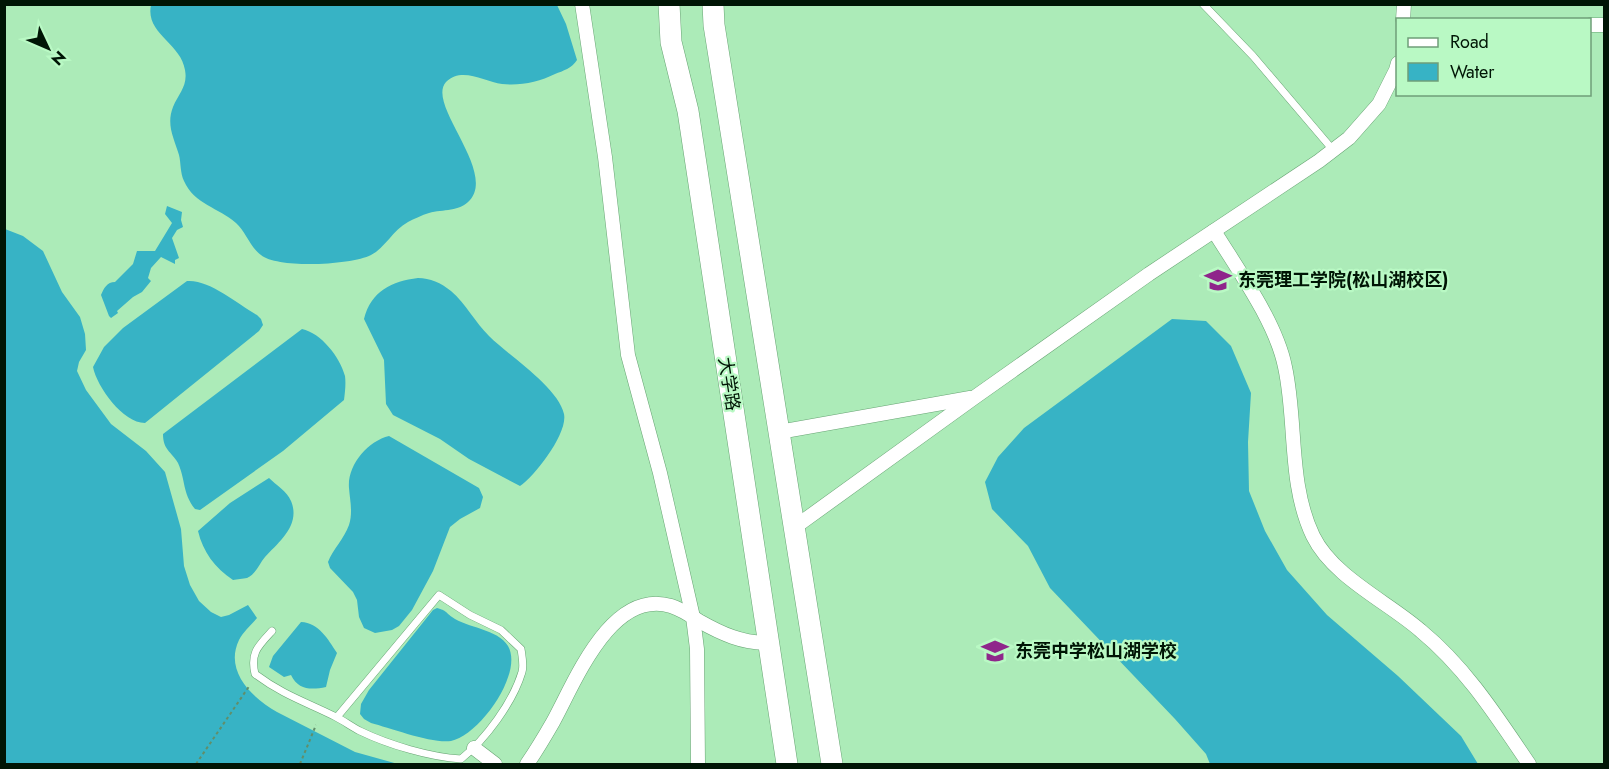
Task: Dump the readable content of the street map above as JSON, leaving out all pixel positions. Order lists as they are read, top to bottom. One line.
{"streets":{"main road":["大学路"]},"places":{"school or university":["东莞理工学院(松山湖校区)","东莞中学松山湖学校"]},"legend":["Road","Water"],"north":"bottom right"}
